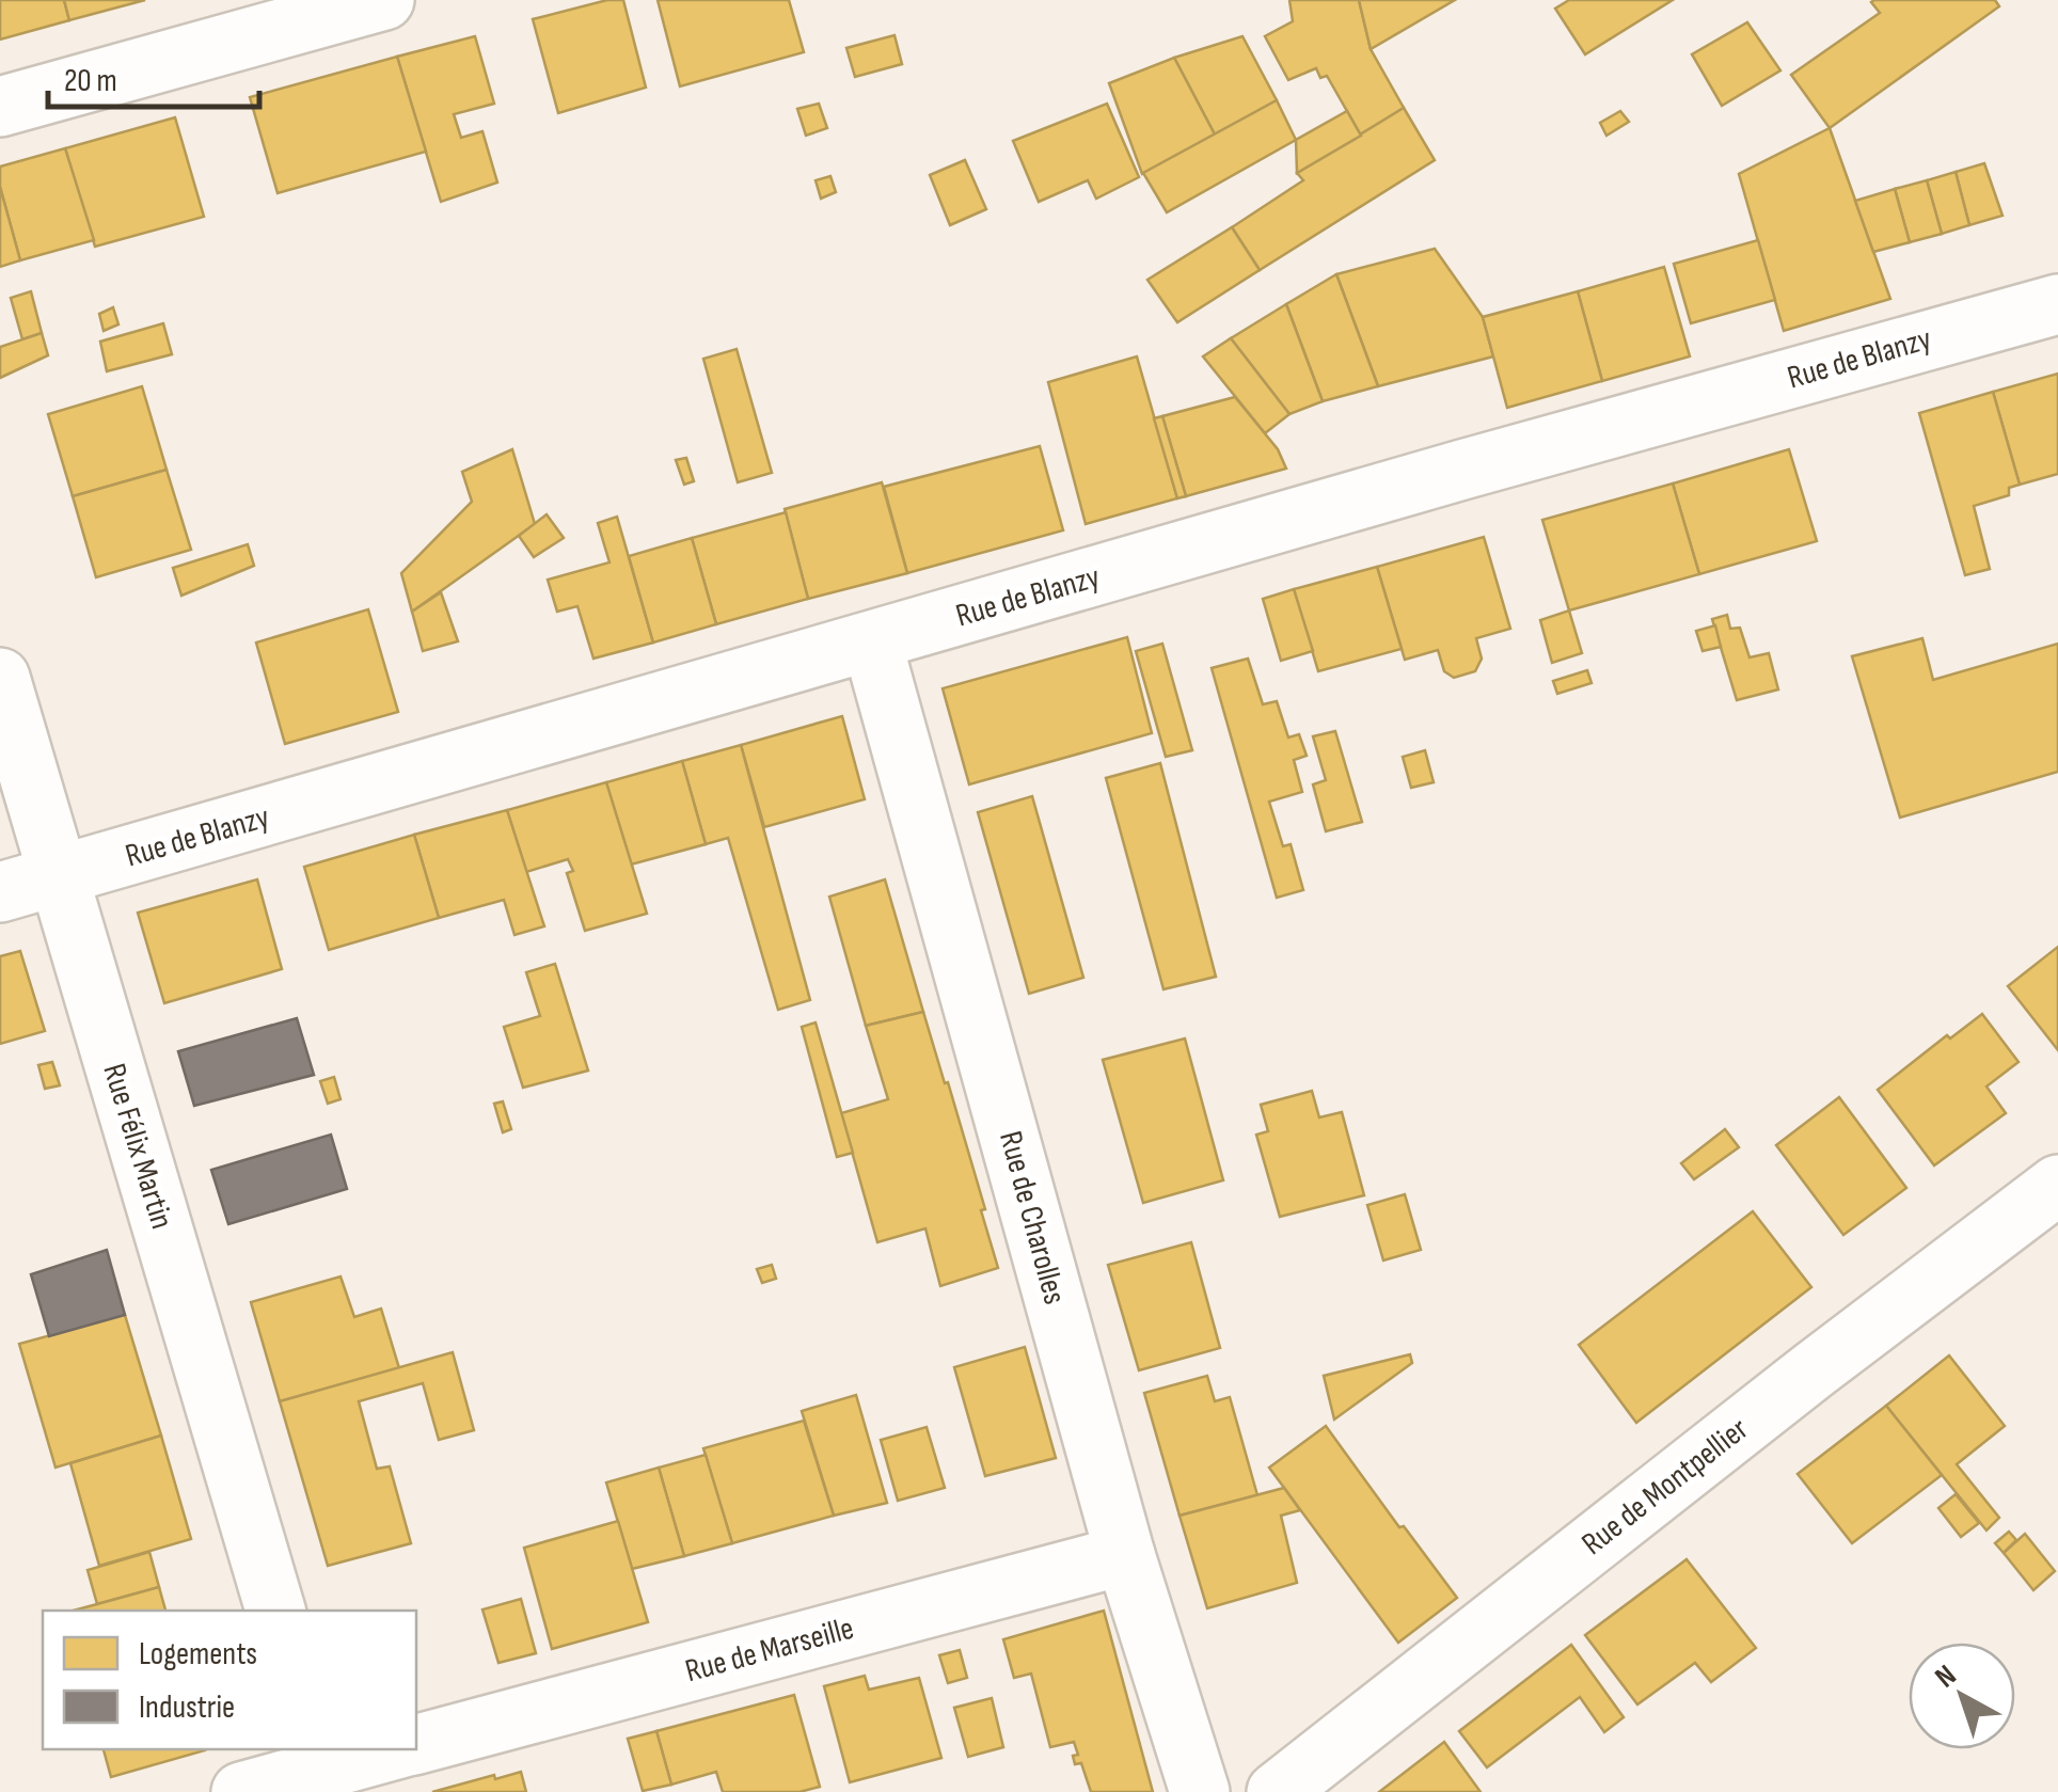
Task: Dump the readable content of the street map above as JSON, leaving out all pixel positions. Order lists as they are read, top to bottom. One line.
{"streets":{"street":["Rue de Blanzy","Rue Félix Martin","Rue de Charolles","Rue de Montpellier","Rue de Marseille"]},"crossings":[["Rue de Blanzy","Rue Félix Martin"],["Rue de Blanzy","Rue de Charolles"],["Rue de Charolles","Rue de Marseille"]],"legend":["Logements","Industrie"],"scale_bar":"20 m","north":"top left"}
